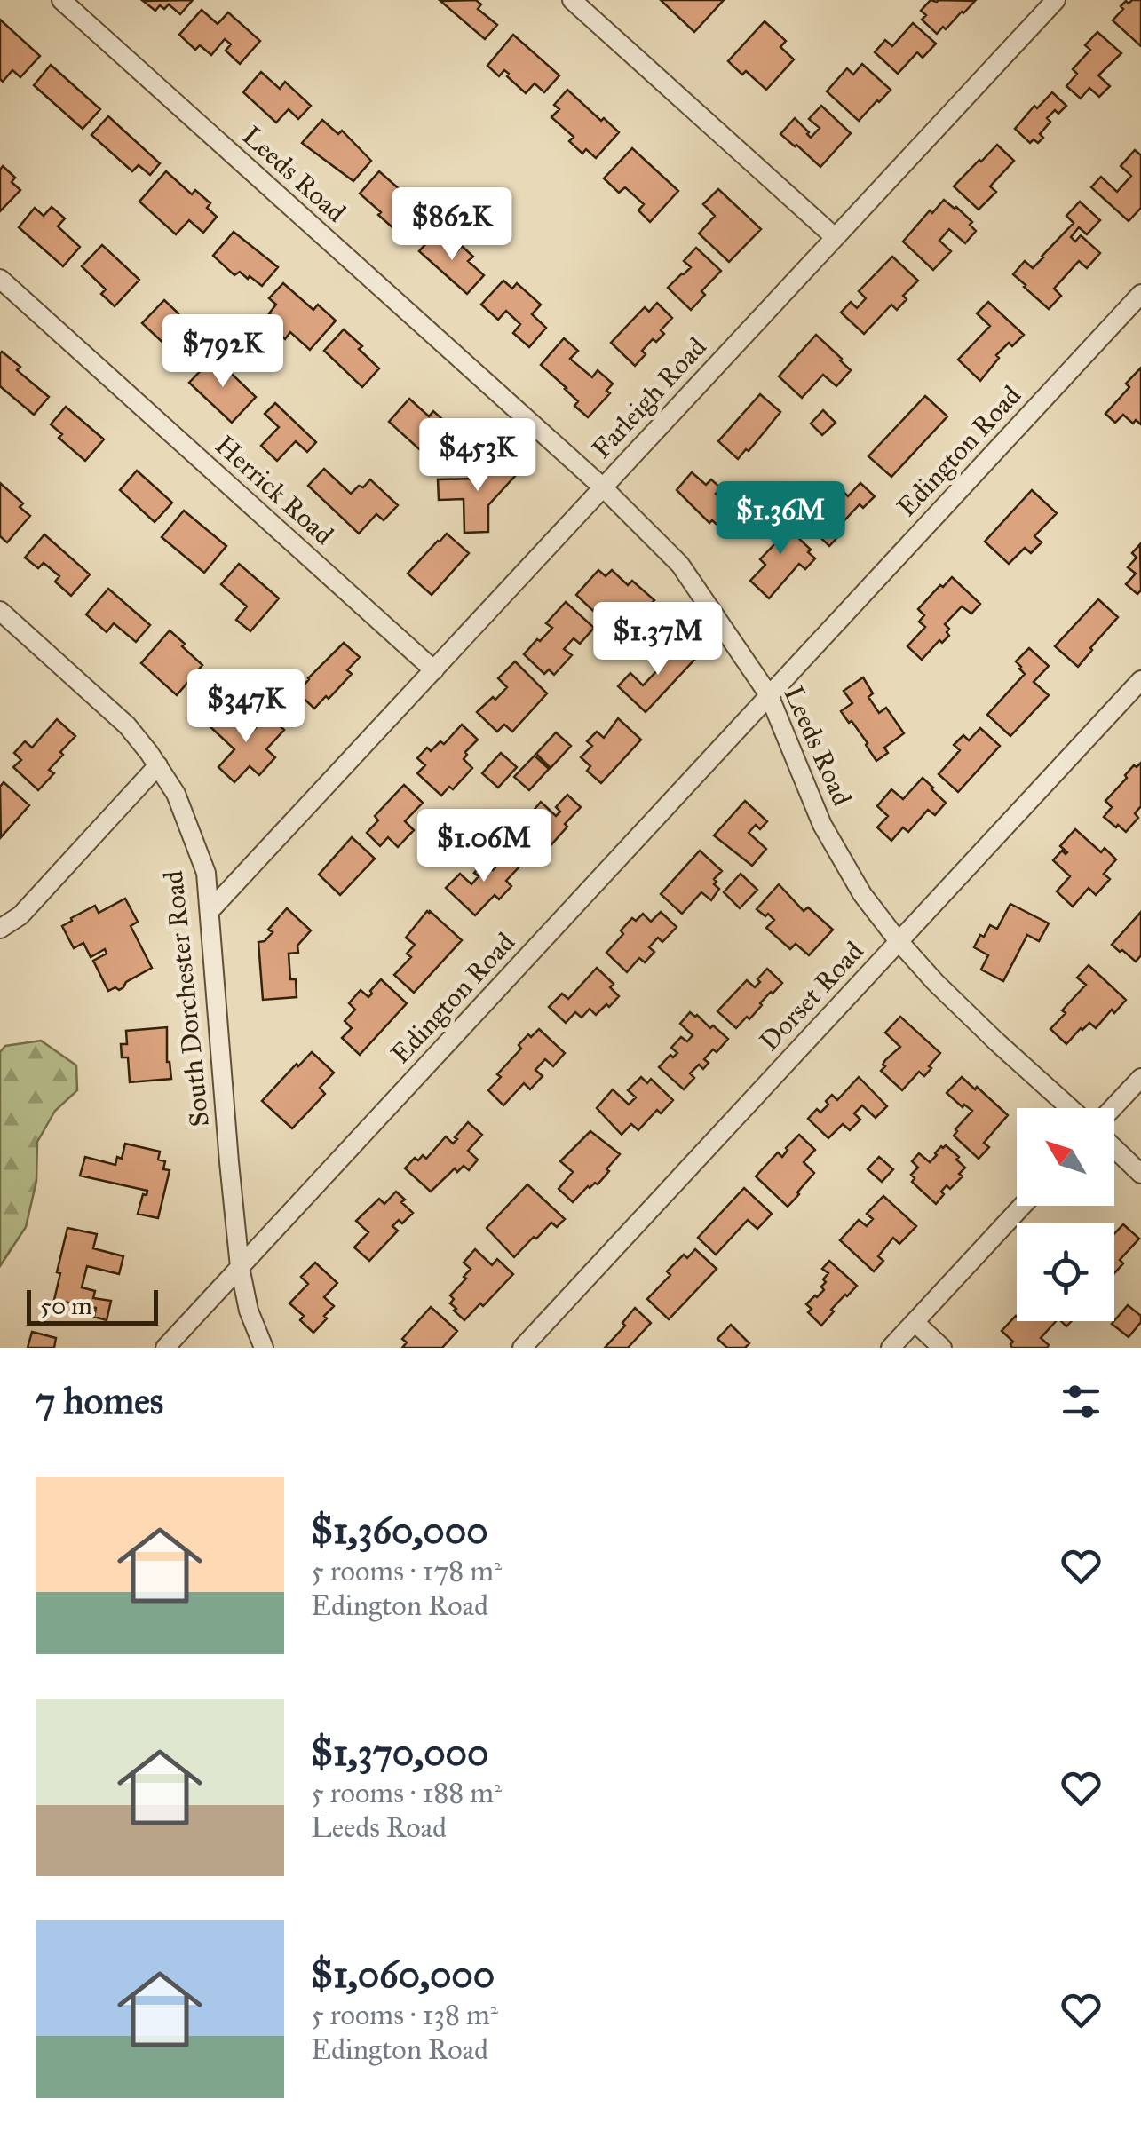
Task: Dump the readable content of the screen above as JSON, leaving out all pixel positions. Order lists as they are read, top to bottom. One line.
{"streets":{"street":["Leeds Road","Farleigh Road","Edington Road","Herrick Road","Dorset Road","South Dorchester Road"]},"crossings":[["Leeds Road","Farleigh Road"],["Leeds Road","Edington Road"],["Leeds Road","Dorset Road"],["Farleigh Road","Herrick Road"],["Farleigh Road","South Dorchester Road"],["Edington Road","South Dorchester Road"]],"scale_bar":"50 m","north":"top left","page":{"price":["$862K","$792K","$453K","$1.36M","$1.37M","$347K","$1.06M"],"scale":"50 m","heading":"7 homes","list":[{"name":"$1,360,000","note":"5 rooms · 178 m² · Edington Road"},{"name":"$1,370,000","note":"5 rooms · 188 m² · Leeds Road"},{"name":"$1,060,000","note":"5 rooms · 138 m² · Edington Road"}]}}
